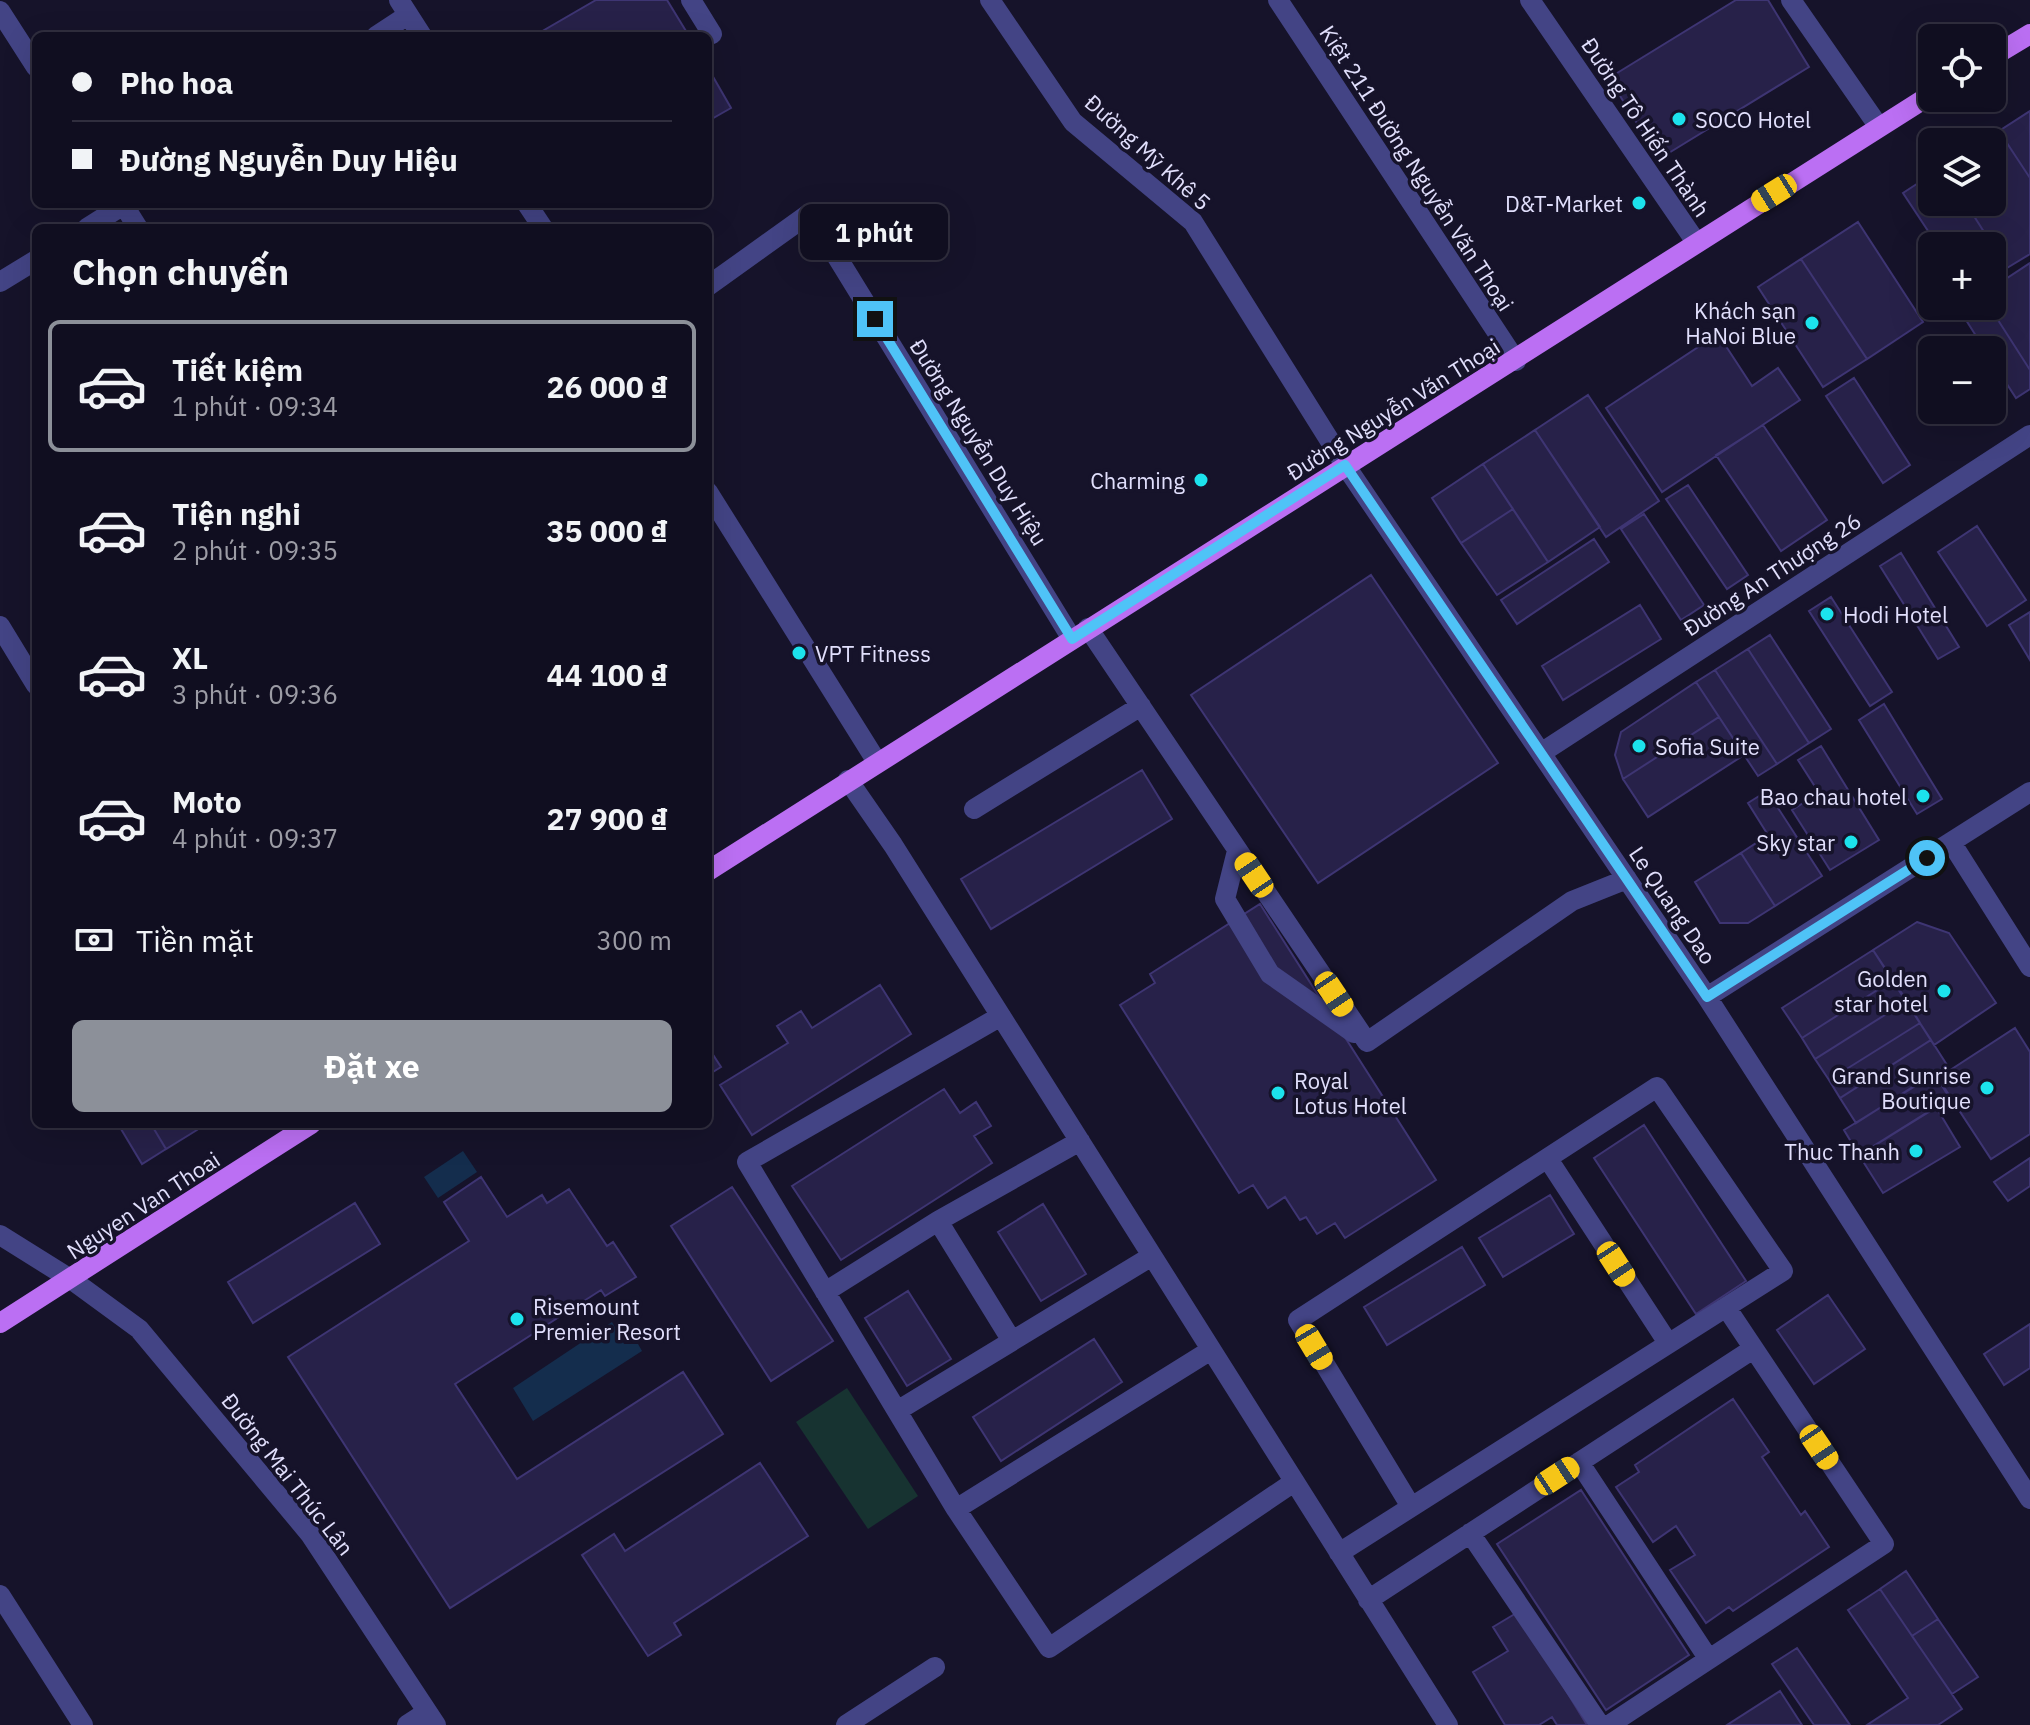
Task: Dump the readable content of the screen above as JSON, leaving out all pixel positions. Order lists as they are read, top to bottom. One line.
{"streets":{"main road":["Đường Nguyễn Văn Thoại","Nguyen Van Thoai"],"street":["Đường Tô Hiến Thành","Đường Mỹ Khê 5","Kiệt 211 Đường Nguyễn Văn Thoại","Đường Nguyễn Duy Hiệu","Đường An Thượng 26","Le Quang Dao","Đường Mai Thúc Lân"]},"crossings":[["Đường Tô Hiến Thành","Đường Nguyễn Văn Thoại"],["Đường Mỹ Khê 5","Đường Nguyễn Văn Thoại"],["Đường Mỹ Khê 5","Le Quang Dao"],["Kiệt 211 Đường Nguyễn Văn Thoại","Đường Nguyễn Văn Thoại"],["Đường Nguyễn Văn Thoại","Đường Nguyễn Duy Hiệu"],["Đường Nguyễn Văn Thoại","Le Quang Dao"],["Đường An Thượng 26","Le Quang Dao"],["Nguyen Van Thoai","Đường Mai Thúc Lân"]],"places":["SOCO Hotel","D&T-Market","Khách sạn HaNoi Blue","Charming","Hodi Hotel","VPT Fitness","Sofia Suite","Bao chau hotel","Sky star","Golden star hotel","Grand Sunrise Boutique","Royal Lotus Hotel","Thuc Thanh","Risemount Premier Resort"],"page":{"map_buttons":["+","−"],"banner":["Pho hoa","Đường Nguyễn Duy Hiệu"],"bubble":"1 phút","heading":"Chọn chuyến","list":[{"name":"Tiết kiệm","note":"1 phút · 09:34","value":"26 000 ₫"},{"name":"Tiện nghi","note":"2 phút · 09:35","value":"35 000 ₫"},{"name":"XL","note":"3 phút · 09:36","value":"44 100 ₫"},{"name":"Moto","note":"4 phút · 09:37","value":"27 900 ₫"}],"pay":["Tiền mặt","300 m"],"buttons":"Đặt xe"}}
